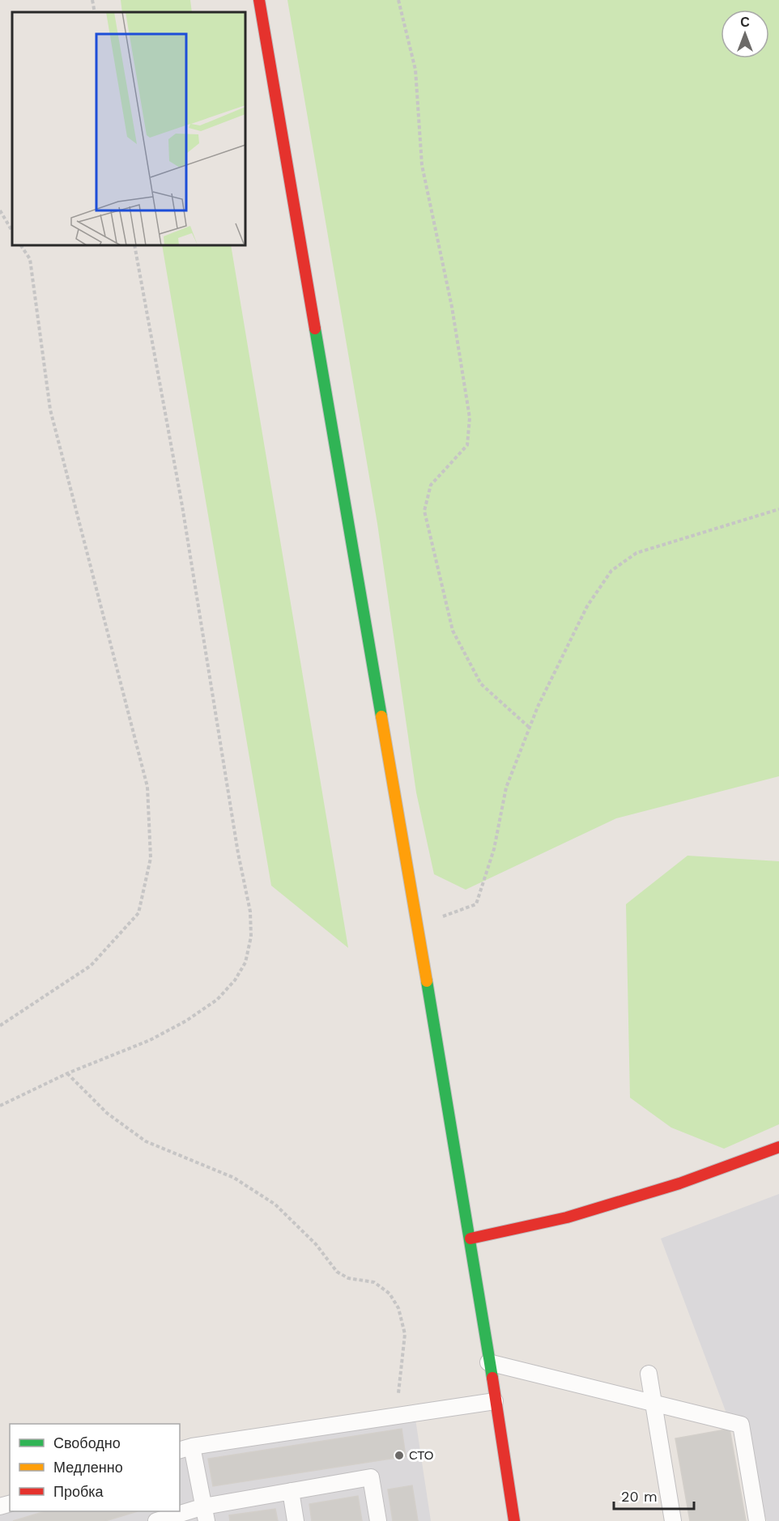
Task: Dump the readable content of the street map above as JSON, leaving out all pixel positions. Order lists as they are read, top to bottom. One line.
{"places":["СТО"],"legend":["Свободно","Медленно","Пробка"],"scale_bar":"20 m","north":"top"}
